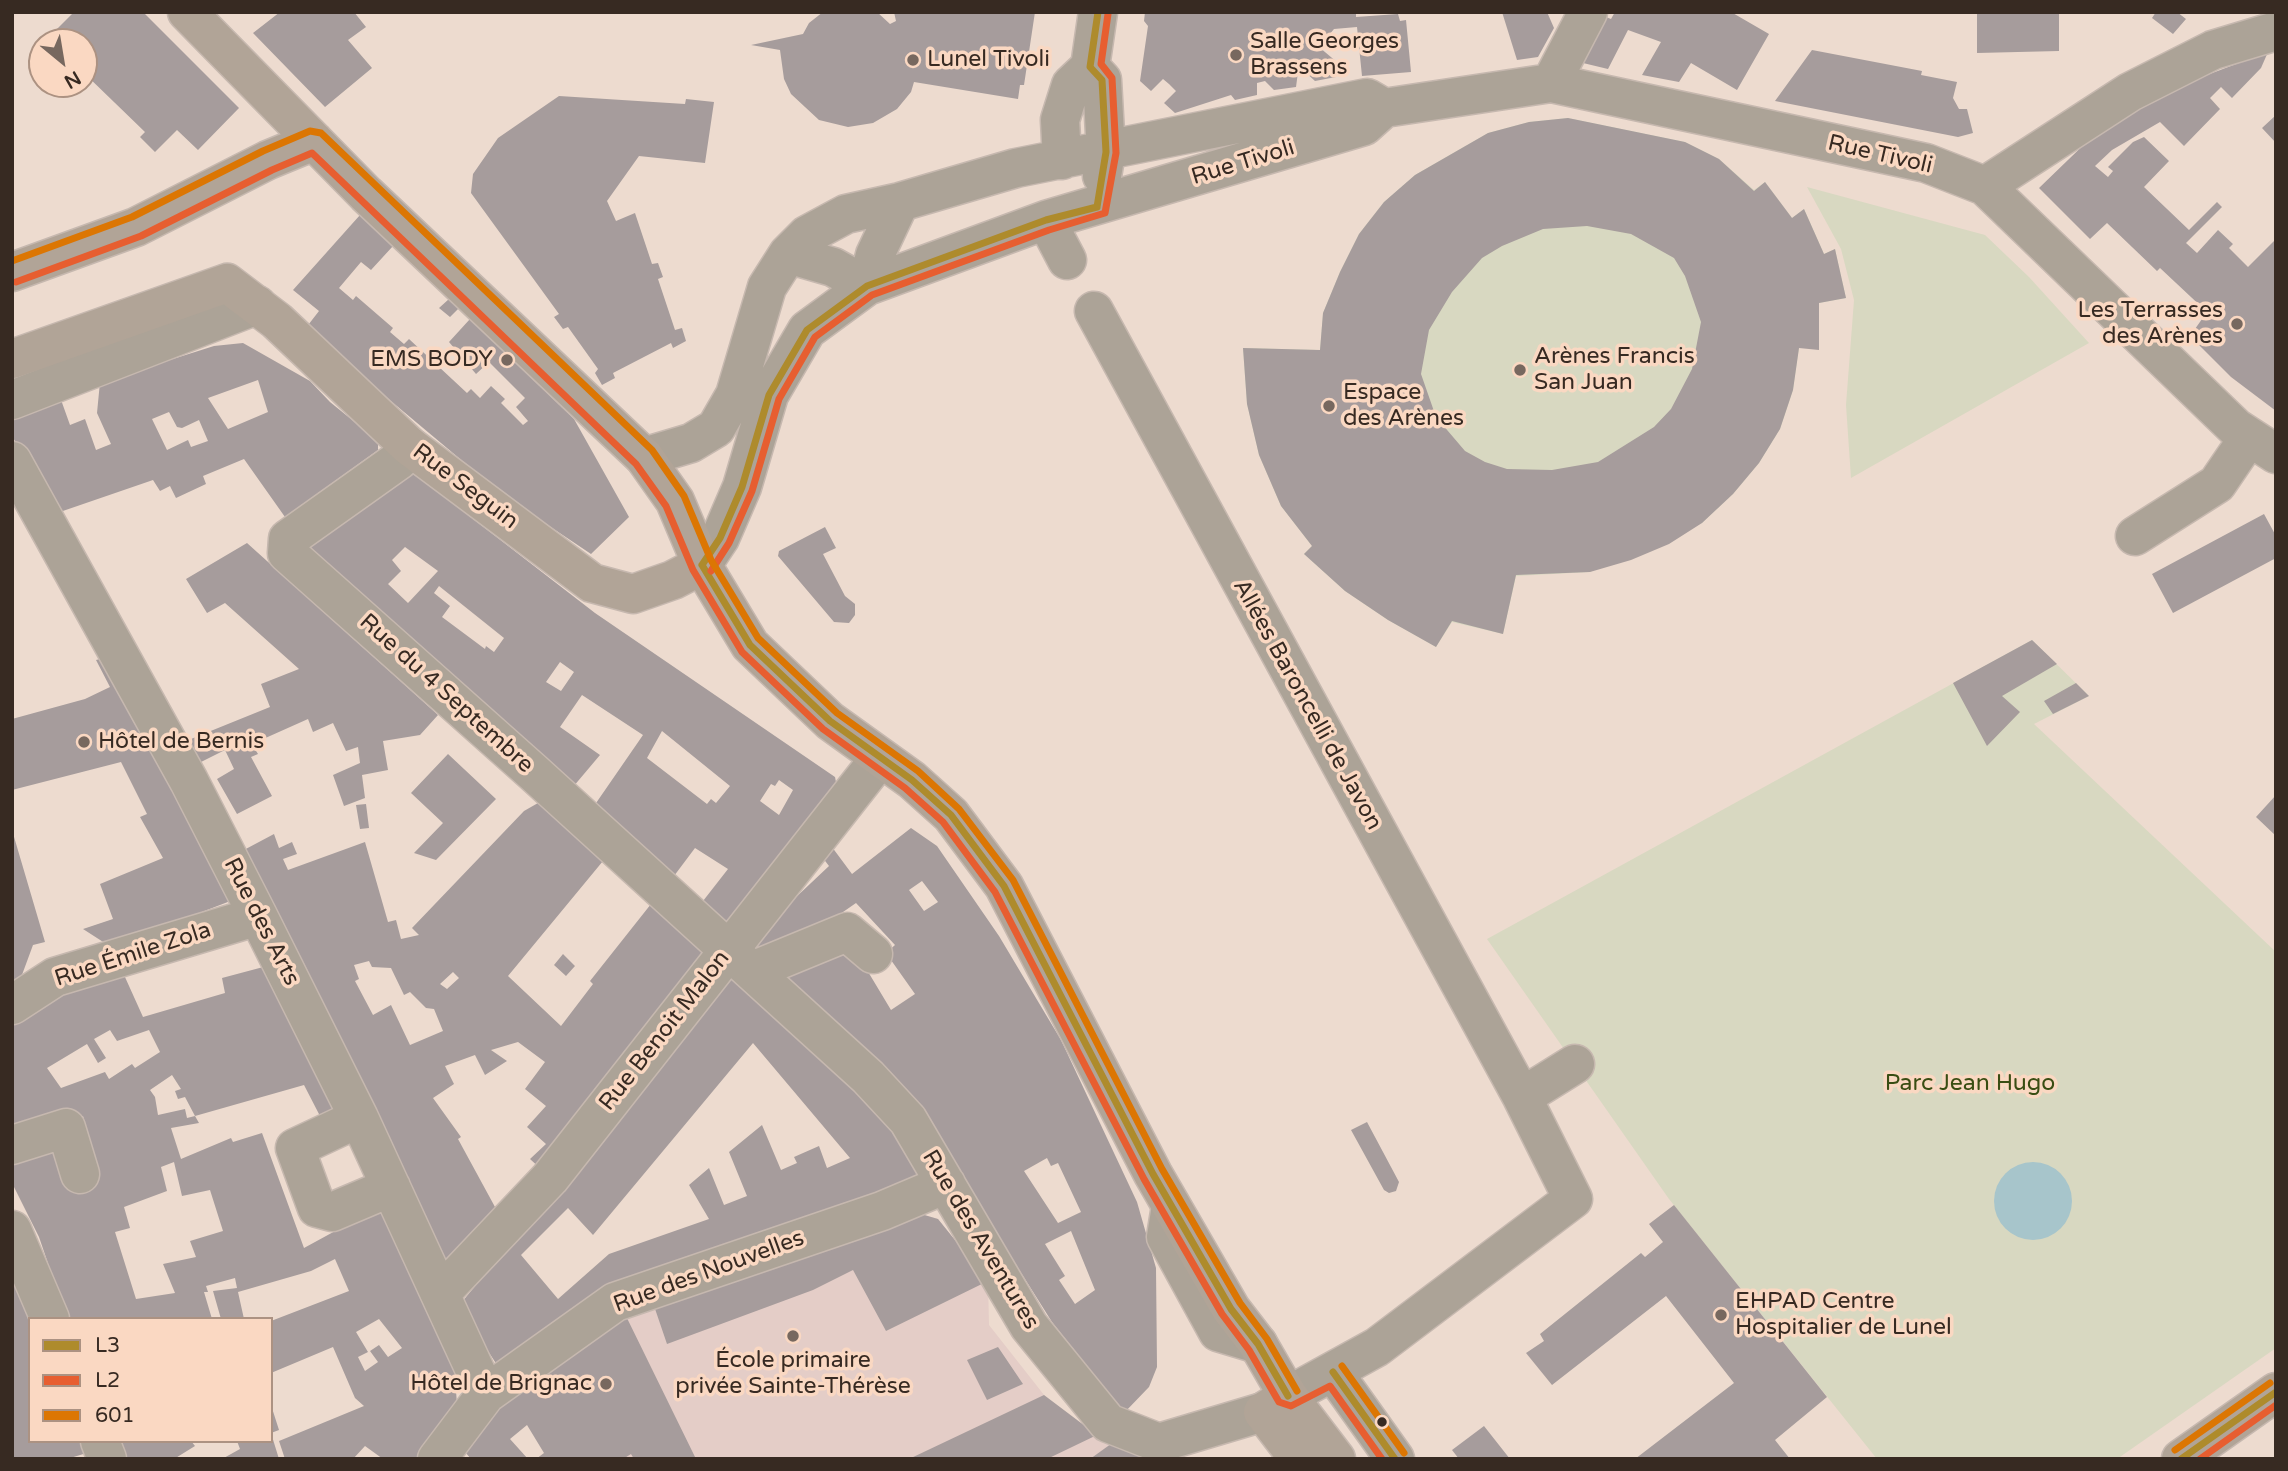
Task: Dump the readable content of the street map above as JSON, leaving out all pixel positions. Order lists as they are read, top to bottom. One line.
{"streets":{"main road":["Rue Seguin"],"street":["Rue Tivoli","Rue du 4 Septembre","Allées Baroncelli de Javon","Rue des Arts","Rue Émile Zola","Rue Benoit Malon","Rue des Aventures","Rue des Nouvelles"]},"crossings":[["Rue Tivoli","Rue Seguin"],["Rue Seguin","Rue du 4 Septembre"],["Rue du 4 Septembre","Rue Benoit Malon"],["Rue du 4 Septembre","Rue des Aventures"],["Allées Baroncelli de Javon","Rue des Aventures"],["Rue des Arts","Rue Émile Zola"],["Rue des Arts","Rue Benoit Malon"],["Rue des Arts","Rue des Nouvelles"],["Rue Benoit Malon","Rue des Aventures"],["Rue des Aventures","Rue des Nouvelles"]],"parks":["Parc Jean Hugo"],"places":["Salle Georges Brassens","Lunel Tivoli","Les Terrasses des Arènes","EMS BODY","Arènes Francis San Juan","Espace des Arènes","Hôtel de Bernis","EHPAD Centre Hospitalier de Lunel","École primaire privée Sainte-Thérèse","Hôtel de Brignac"],"lines":["transit line L3","transit line L2","transit line 601"],"legend":["L3","L2","601"],"north":"bottom right"}
